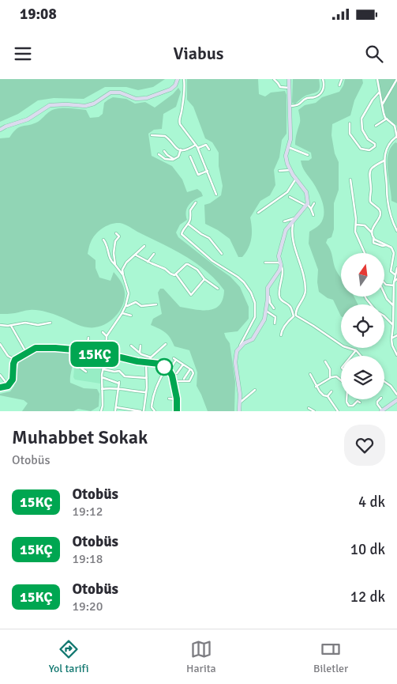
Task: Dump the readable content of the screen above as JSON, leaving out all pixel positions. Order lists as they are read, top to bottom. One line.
{"lines":["bus line 15KÇ"],"north":"top","page":{"status":"19:08","header":"Viabus","on_map":"15KÇ","heading":["Muhabbet Sokak","Otobüs"],"list":[{"mark":"15KÇ","name":"Otobüs","note":"19:12","value":"4 dk"},{"mark":"15KÇ","name":"Otobüs","note":"19:18","value":"10 dk"},{"mark":"15KÇ","name":"Otobüs","note":"19:20","value":"12 dk"}],"tabs":["Yol tarifi","Harita","Biletler"]}}
